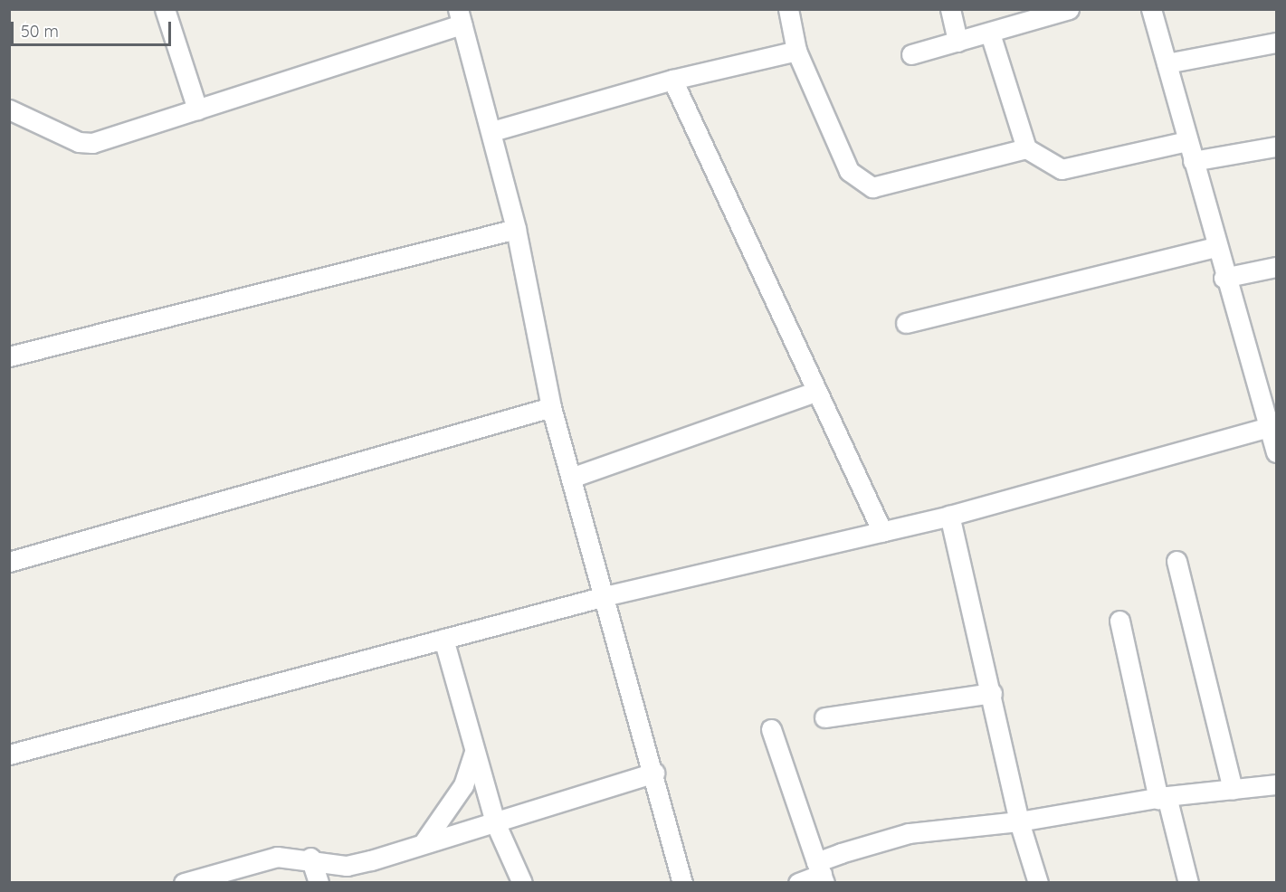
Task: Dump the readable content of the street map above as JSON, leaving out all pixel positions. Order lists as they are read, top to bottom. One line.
{"scale_bar":"50 m"}
